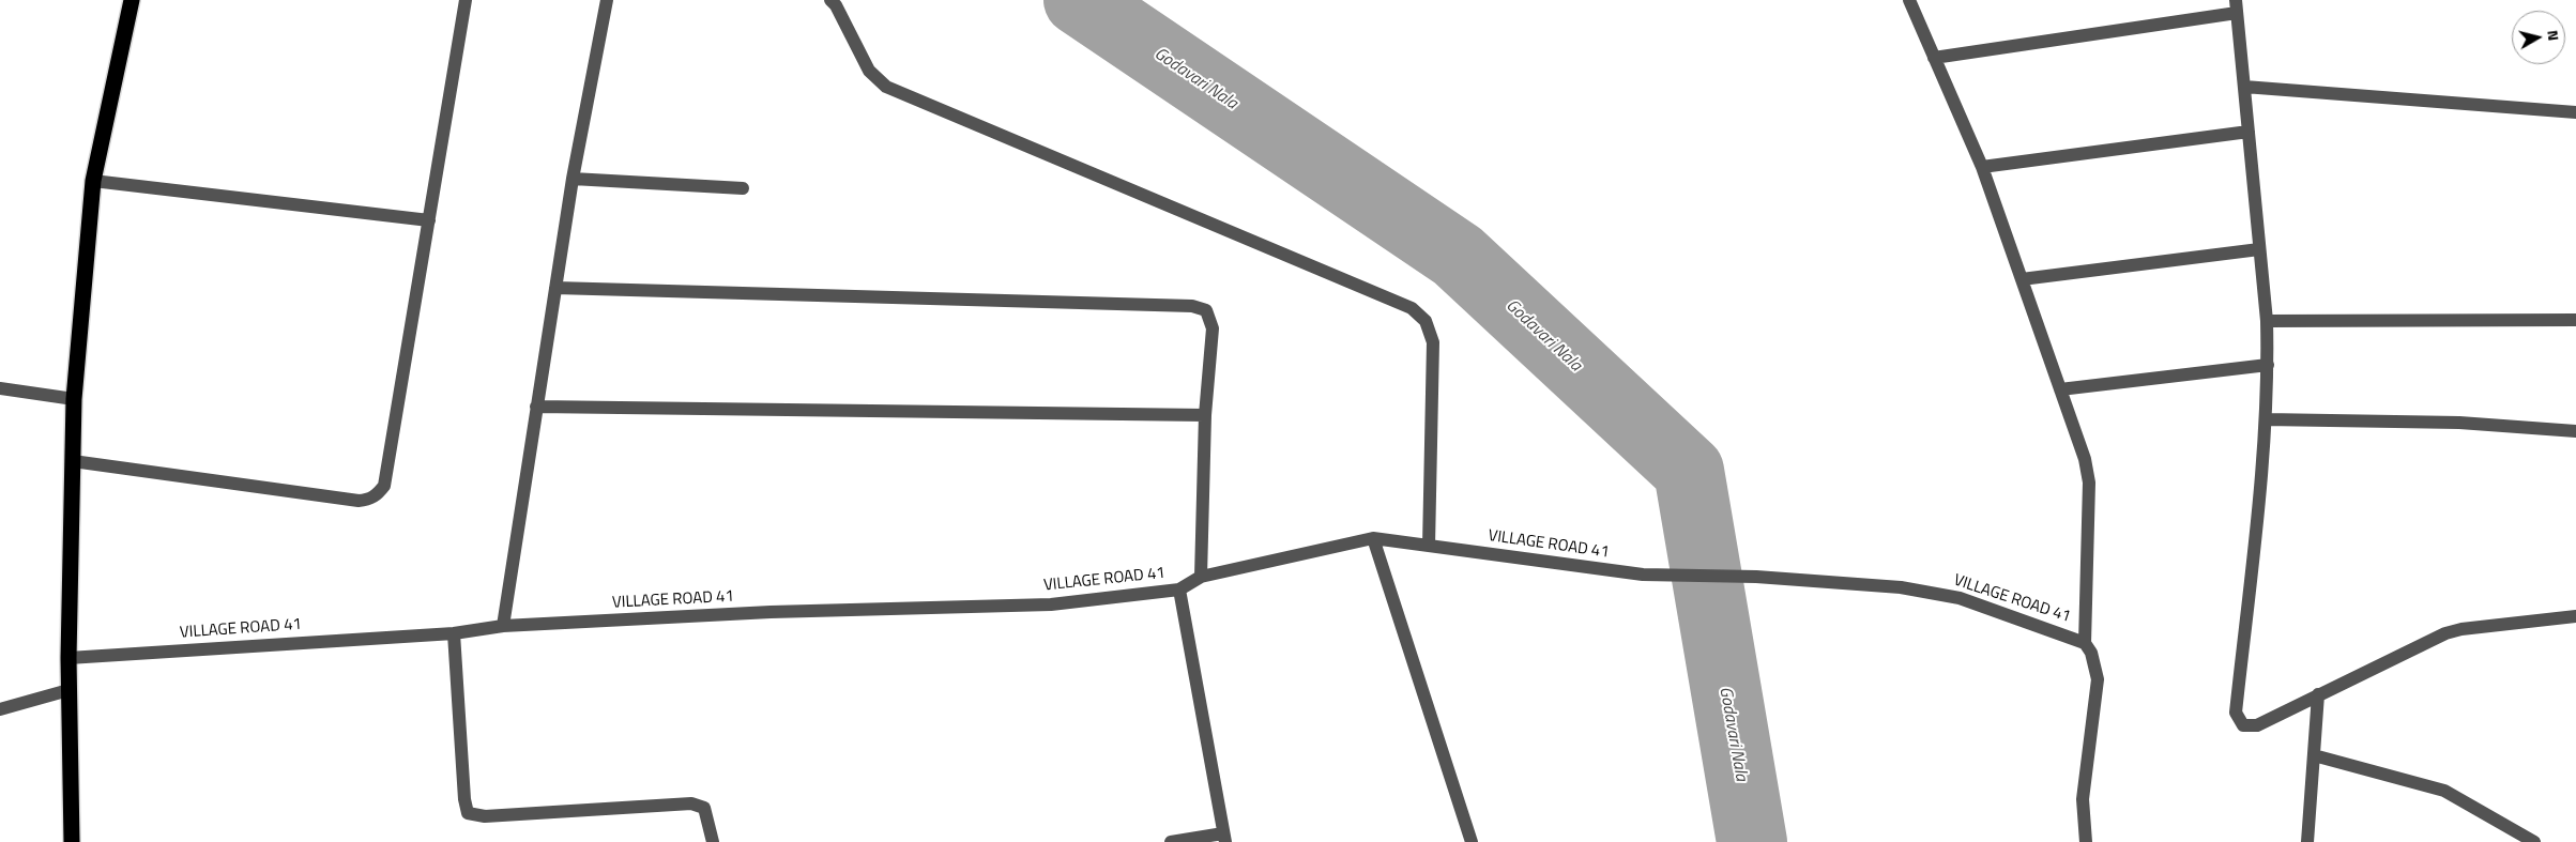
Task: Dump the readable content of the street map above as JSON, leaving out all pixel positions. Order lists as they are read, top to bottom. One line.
{"streets":{"street":["VILLAGE ROAD 41"]},"water":["Godavari Nala"],"north":"right"}
